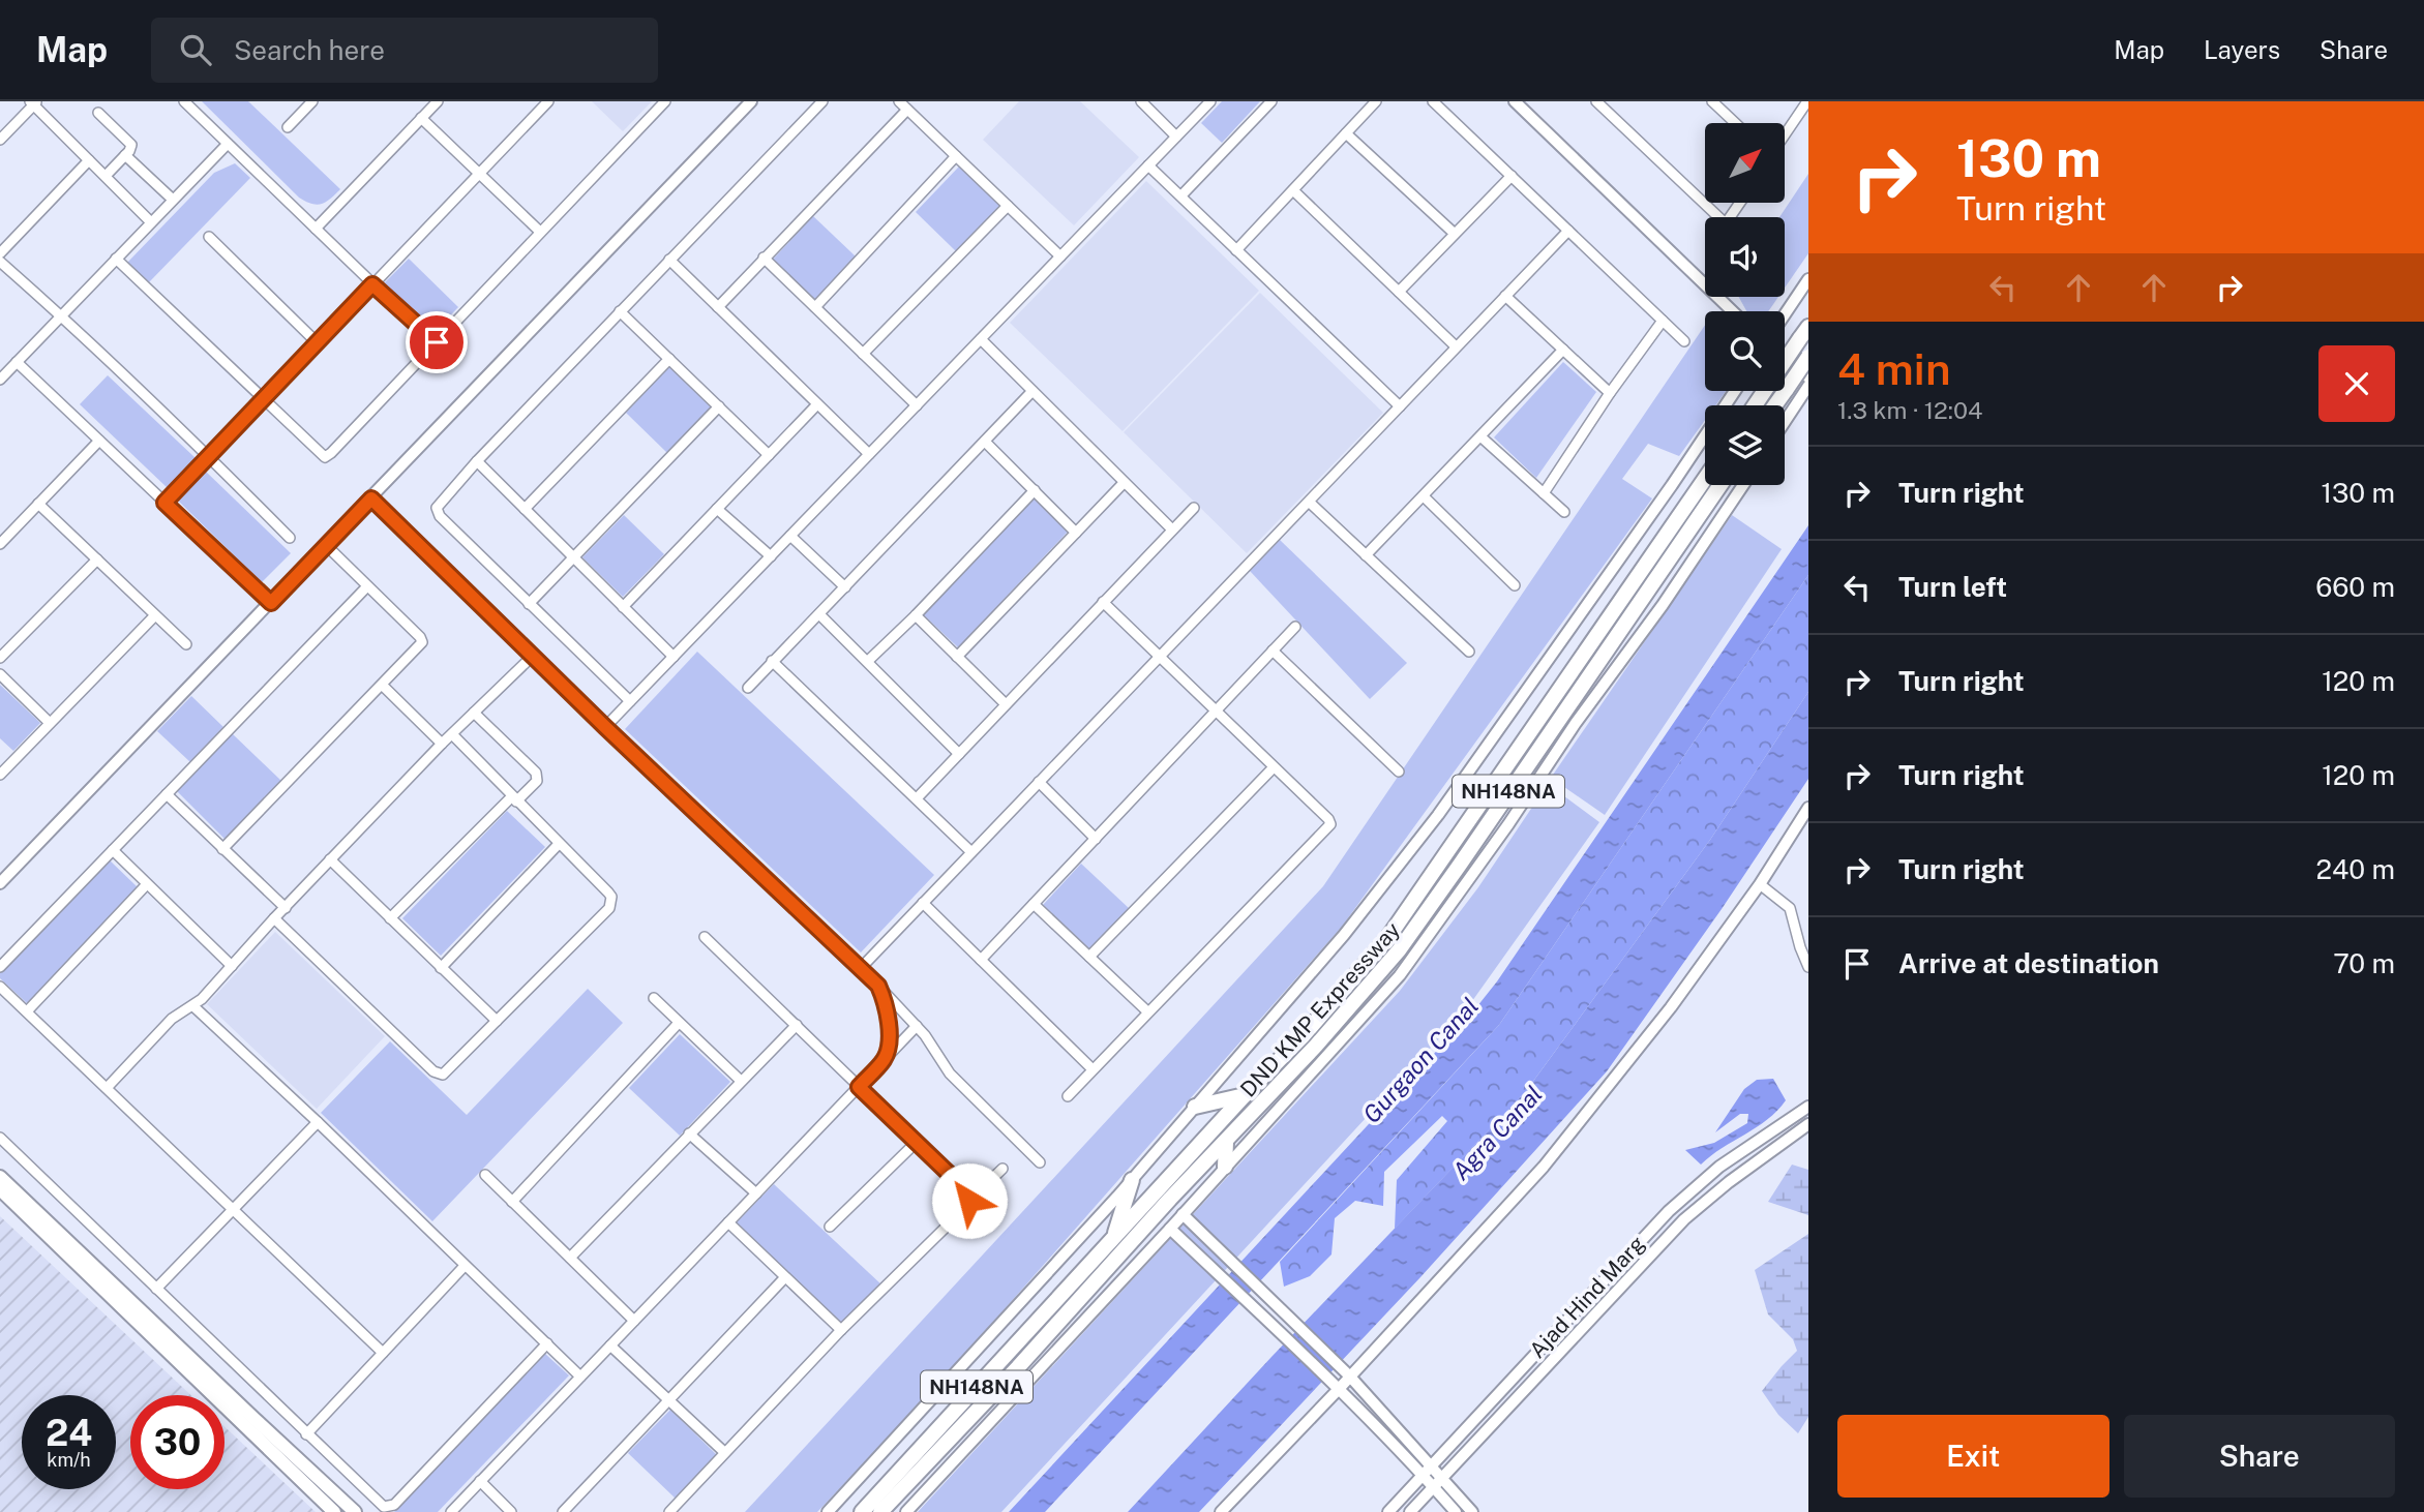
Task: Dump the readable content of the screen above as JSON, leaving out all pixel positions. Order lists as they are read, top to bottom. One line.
{"streets":{"highway":["NH148NA","DND KMP Expressway"],"street":["Ajad Hind Marg"]},"water":["Gurgaon Canal","Agra Canal"],"north":"top right","page":{"header":"Map","search":"Search here","nav":["Map","Layers","Share"],"turn":["130 m","Turn right"],"heading":["4 min","1.3 km · 12:04"],"list":[{"name":"Turn right","value":"130 m"},{"name":"Turn left","value":"660 m"},{"name":"Turn right","value":"120 m"},{"name":"Turn right","value":"120 m"},{"name":"Turn right","value":"240 m"},{"name":"Arrive at destination","value":"70 m"}],"speed":"24 km/h","limit":"30","buttons":["Exit","Share"]}}
